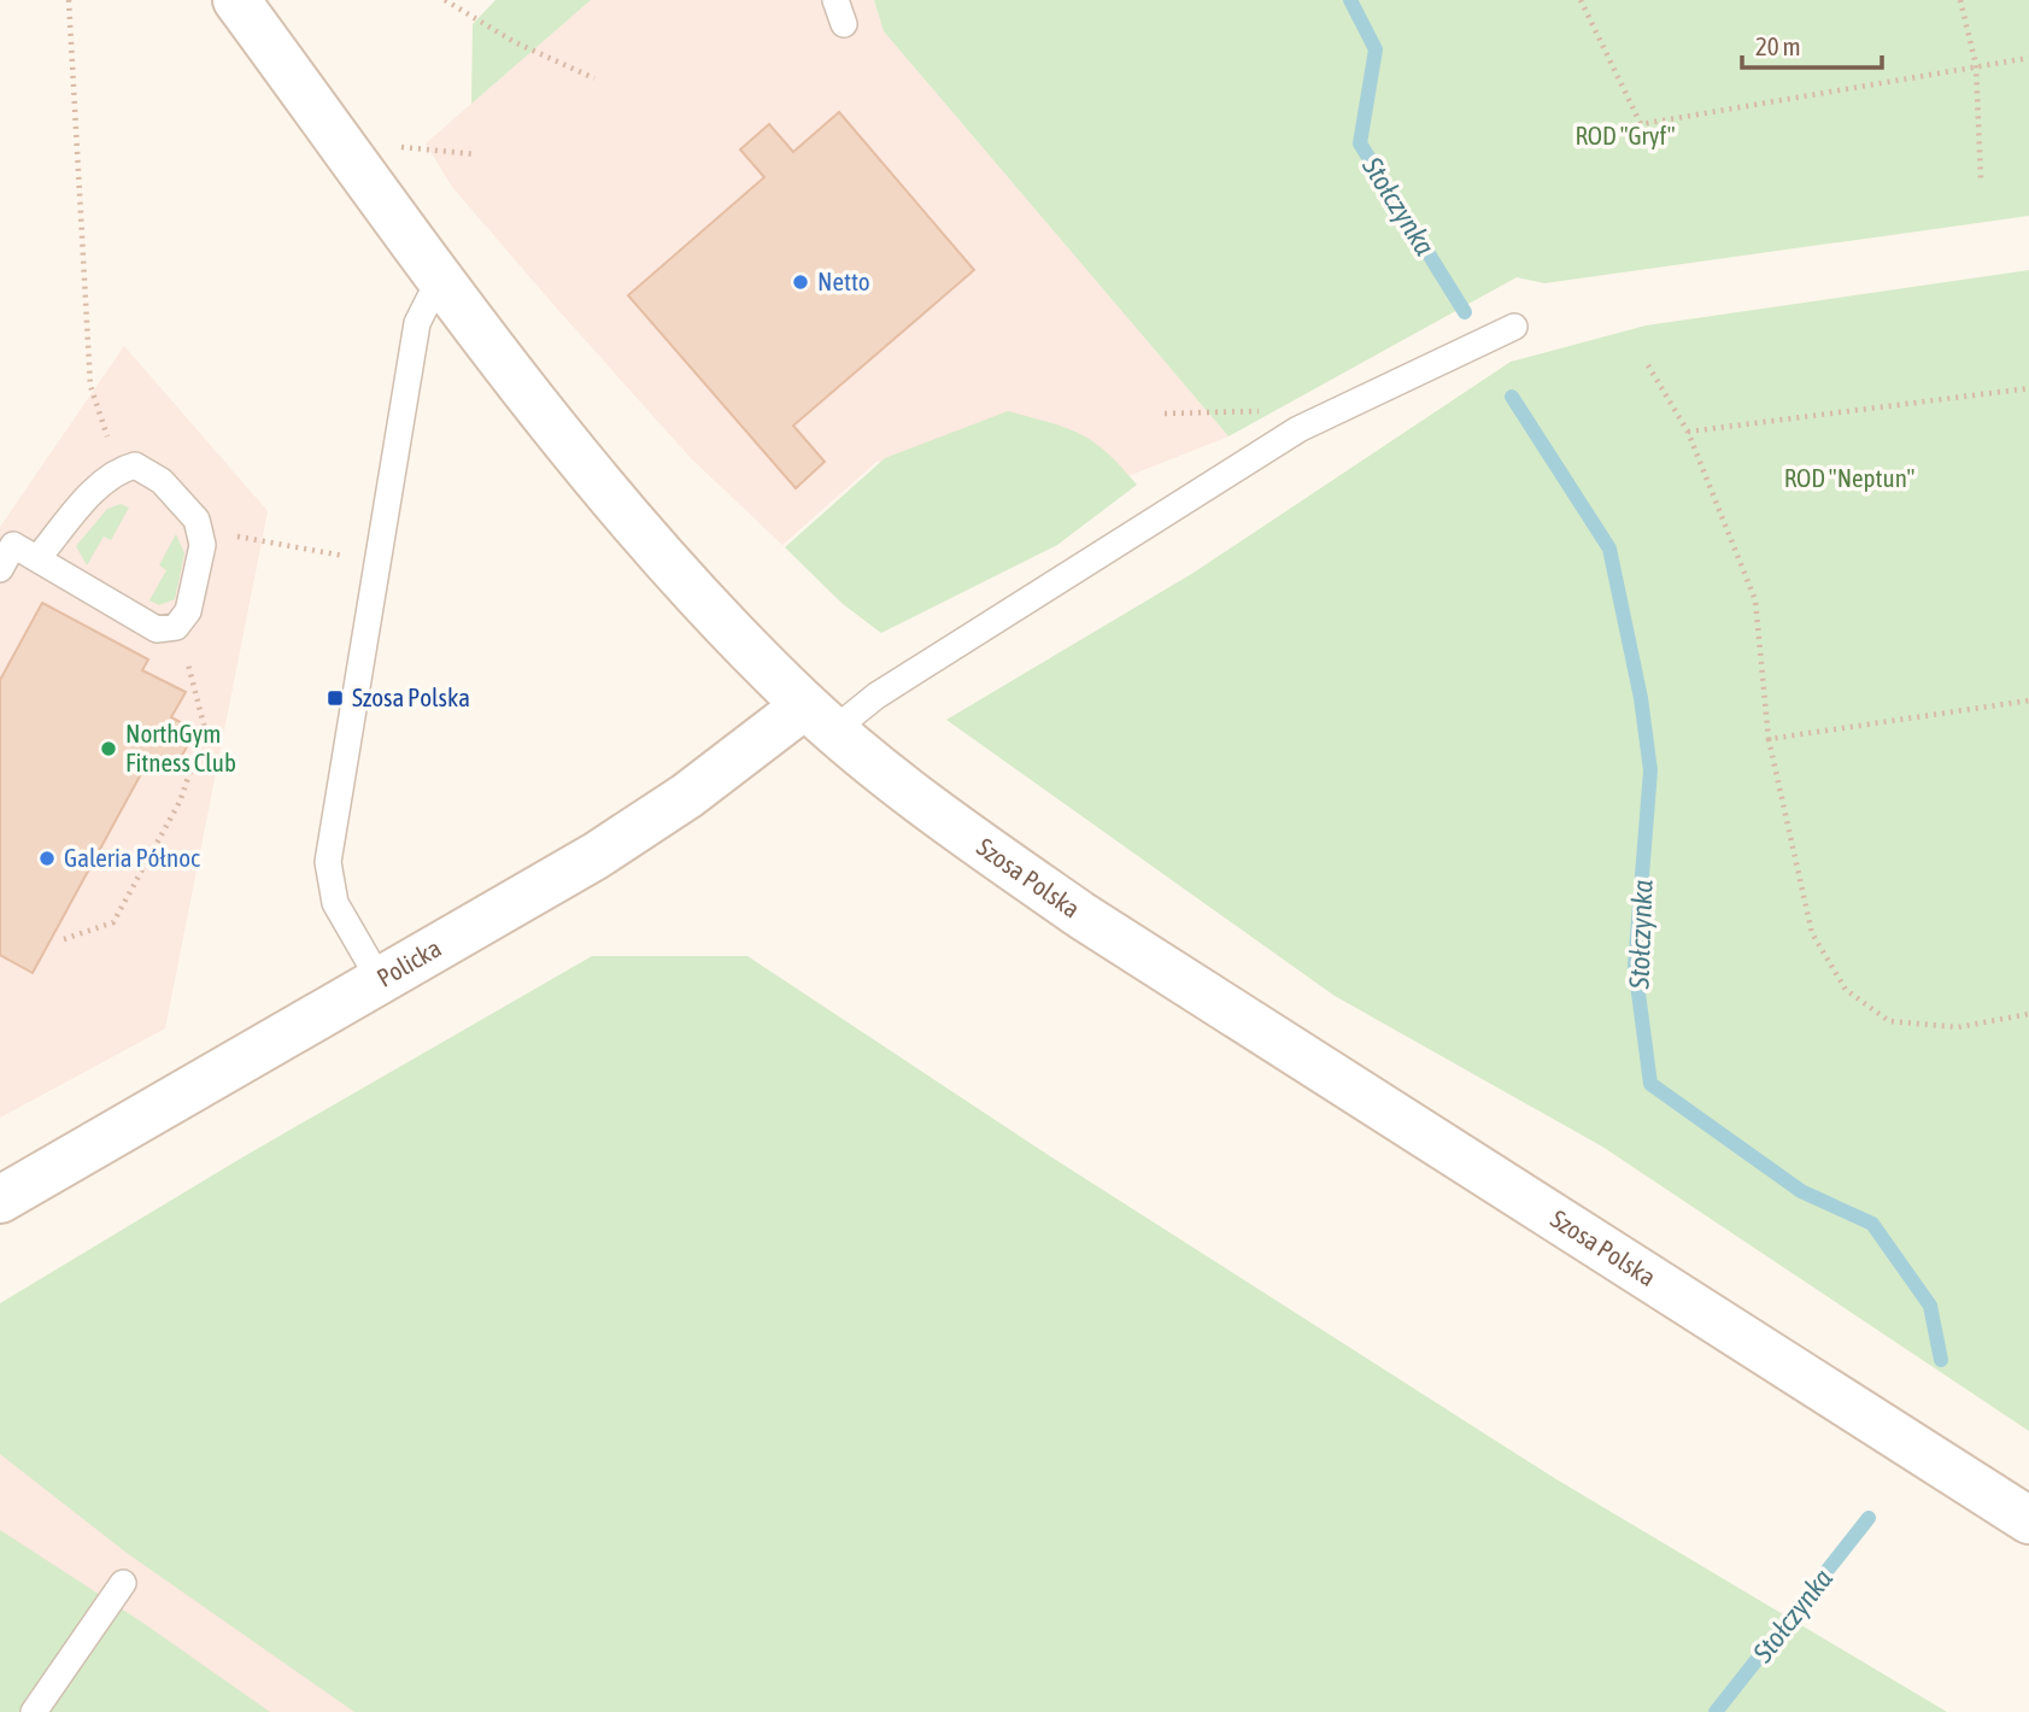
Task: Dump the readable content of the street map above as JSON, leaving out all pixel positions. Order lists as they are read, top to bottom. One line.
{"streets":{"street":["Szosa Polska","Policka"]},"crossings":[["Szosa Polska","Policka"]],"water":["Stołczynka"],"parks":["ROD \"Gryf\"","ROD \"Neptun\""],"places":{"other":["Netto","NorthGym Fitness Club","Galeria Północ"],"transit":["Szosa Polska"]},"scale_bar":"20 m"}
